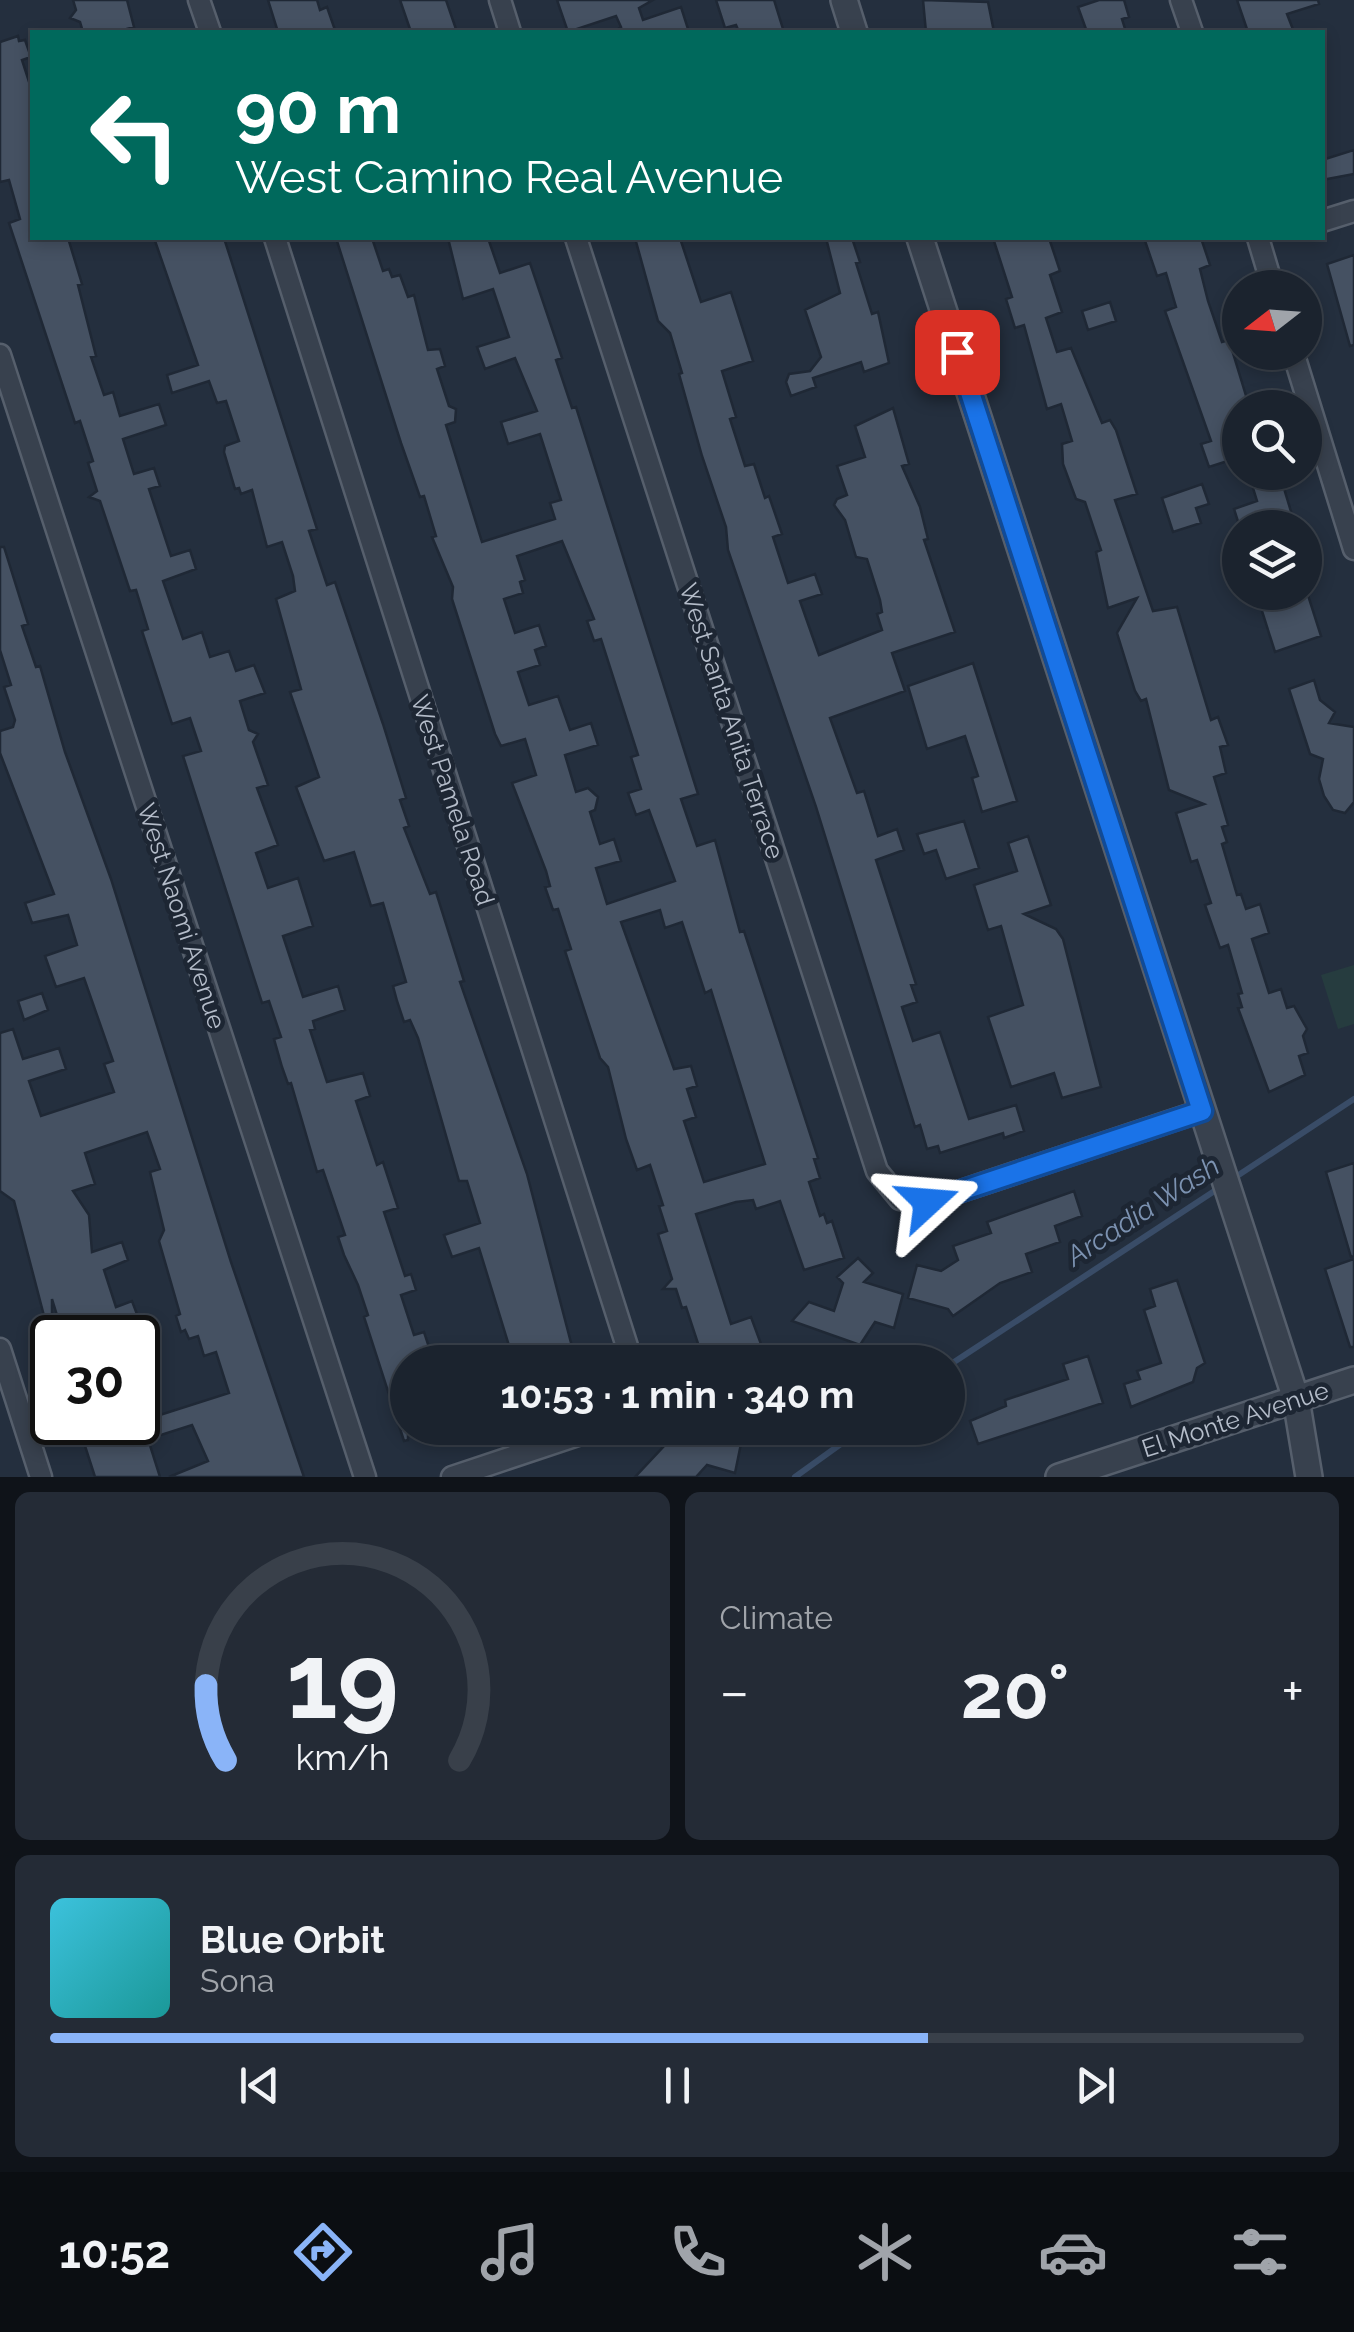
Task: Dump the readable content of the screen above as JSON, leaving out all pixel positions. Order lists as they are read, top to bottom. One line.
{"streets":{"street":["West Santa Anita Terrace","West Pamela Road","West Naomi Avenue","El Monte Avenue"]},"water":["Arcadia Wash"],"north":"left","page":{"turn":["90 m","West Camino Real Avenue"],"limit":"30","trip":"10:53 · 1 min · 340 m","tile":"Climate","heat":["−","20°","+"],"song":["Blue Orbit","Sona"],"tabs":"10:52","gauge":["19","km/h"]}}
